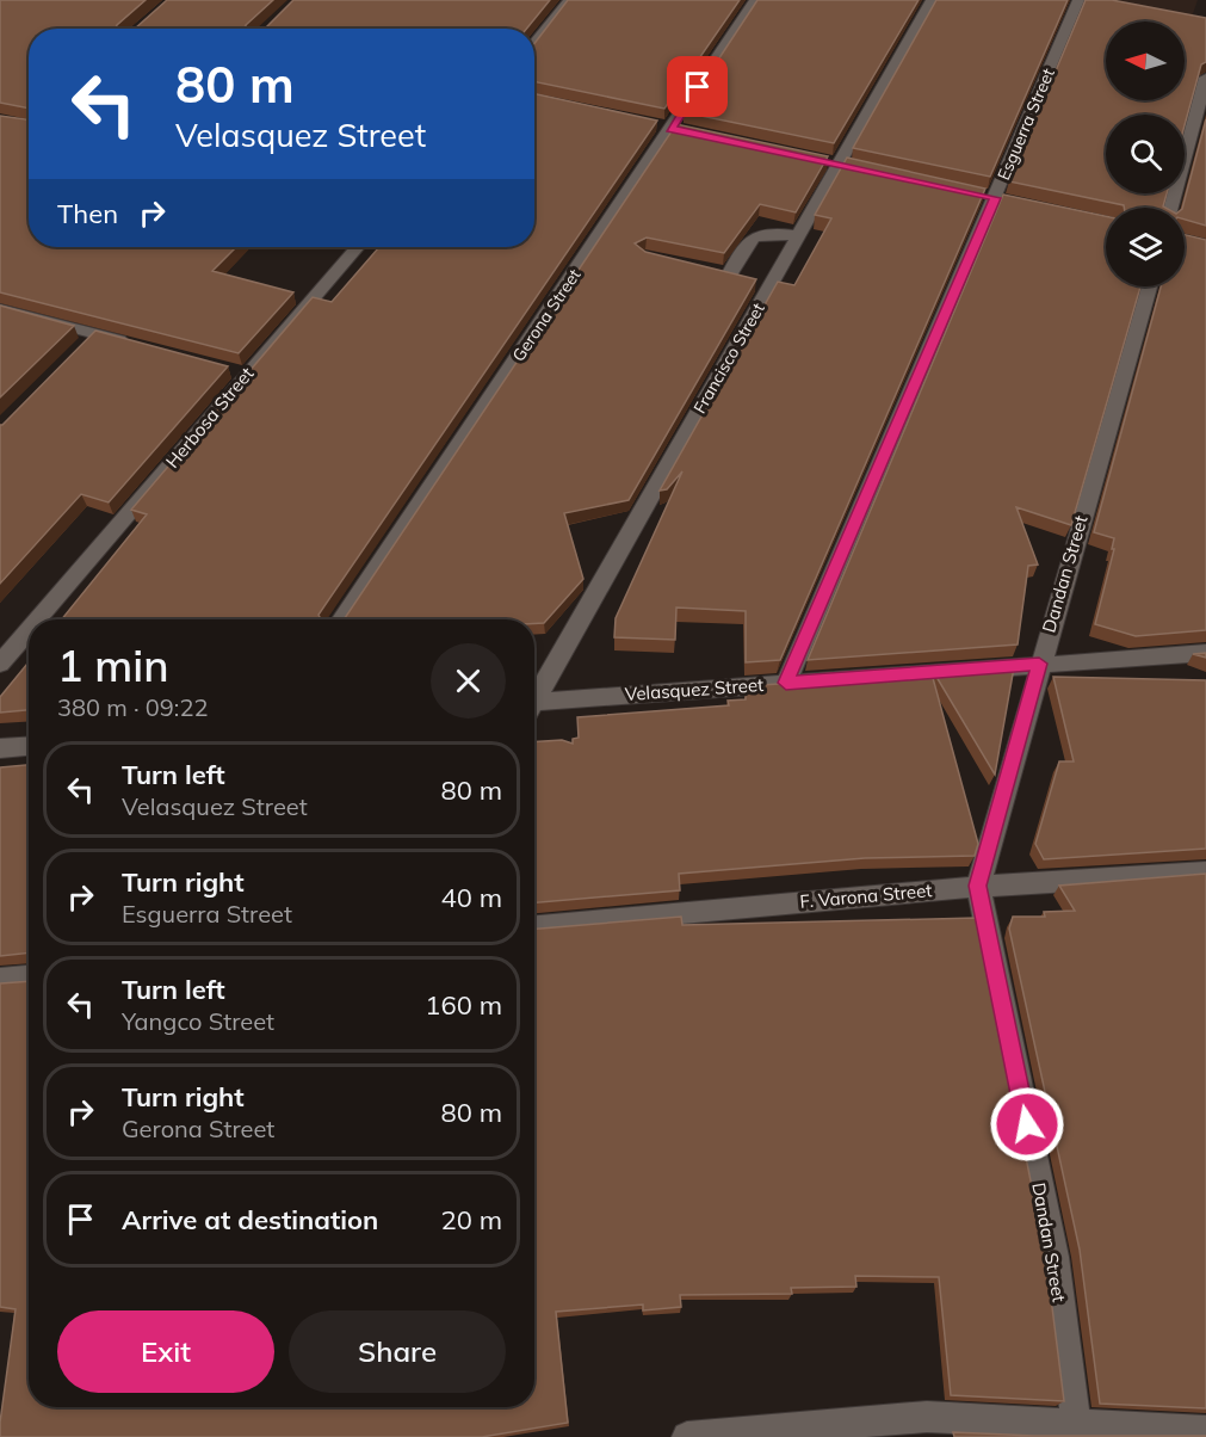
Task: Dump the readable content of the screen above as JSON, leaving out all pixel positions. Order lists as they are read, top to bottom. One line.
{"streets":{"street":["Esguerra Street","Gerona Street","Francisco Street","Herbosa Street","Dandan Street","Velasquez Street","F. Varona Street"]},"crossings":[["Esguerra Street","Velasquez Street"],["Dandan Street","Velasquez Street"],["Dandan Street","F. Varona Street"]],"north":"left","page":{"turn":["80 m","Velasquez Street"],"then":"Then","heading":["1 min","380 m · 09:22"],"list":[{"name":"Turn left","note":"Velasquez Street","value":"80 m"},{"name":"Turn right","note":"Esguerra Street","value":"40 m"},{"name":"Turn left","note":"Yangco Street","value":"160 m"},{"name":"Turn right","note":"Gerona Street","value":"80 m"},{"name":"Arrive at destination","value":"20 m"}],"buttons":["Exit","Share"]}}
